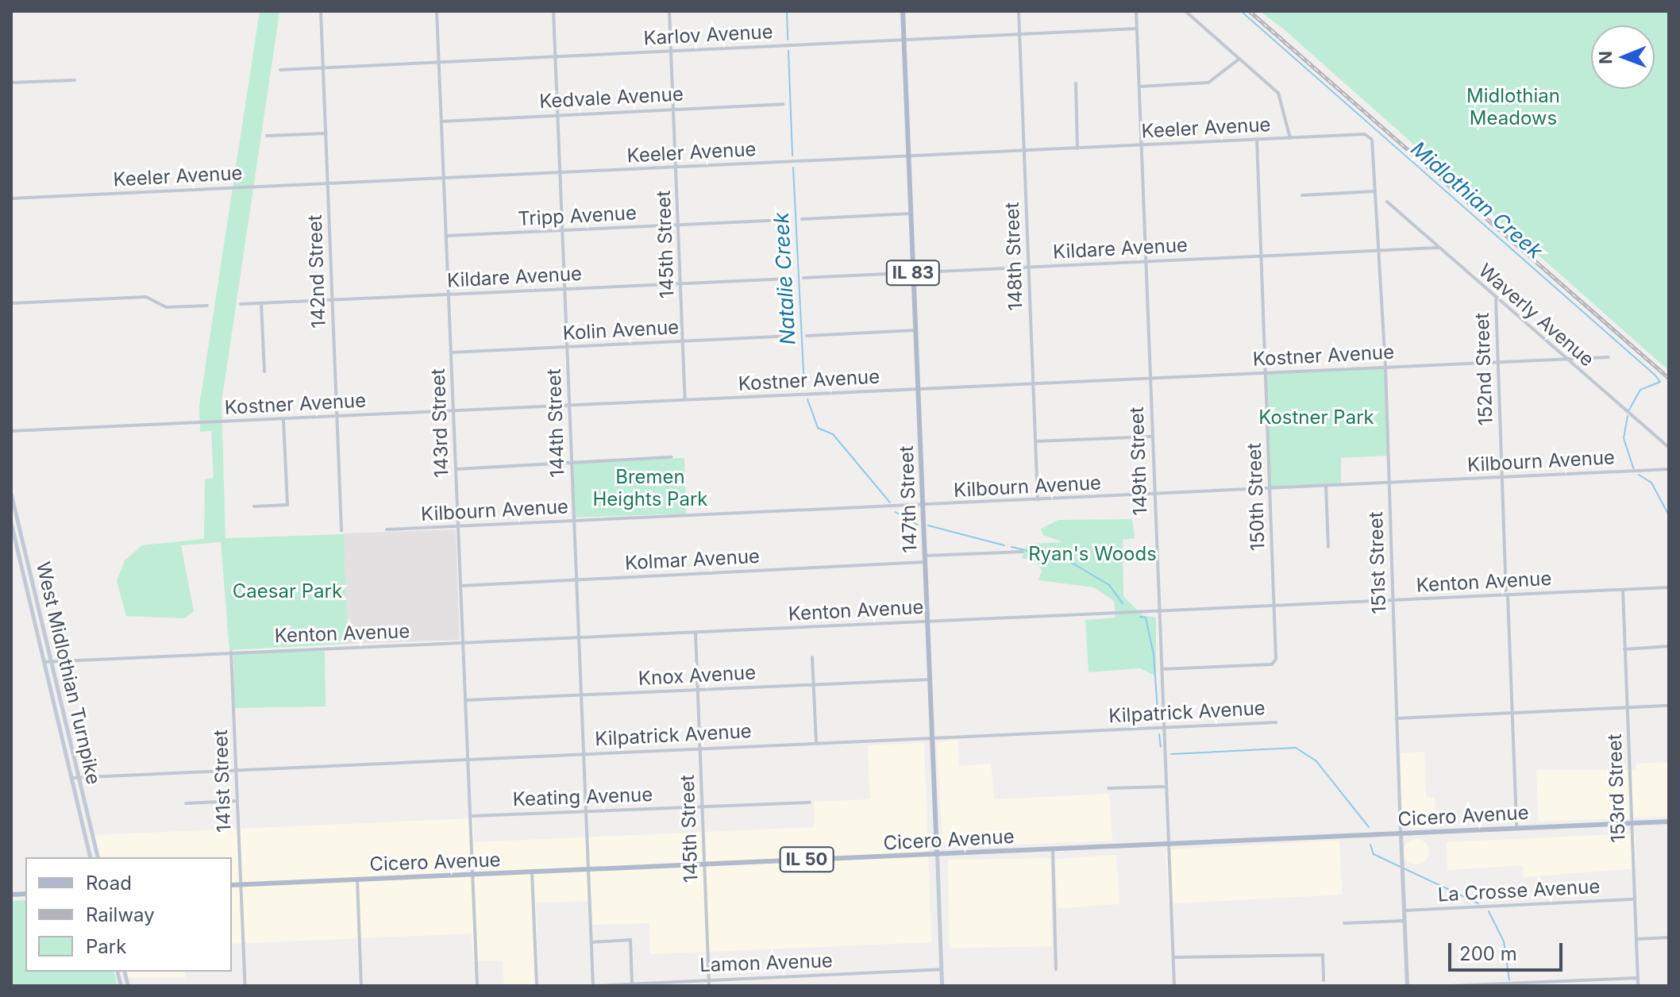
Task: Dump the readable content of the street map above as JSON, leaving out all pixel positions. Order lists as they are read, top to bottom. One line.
{"streets":{"main road":["IL 83","147th Street","West Midlothian Turnpike","Cicero Avenue","IL 50"],"street":["Karlov Avenue","Kedvale Avenue","Keeler Avenue","Tripp Avenue","145th Street","Kildare Avenue","148th Street","142nd Street","Waverly Avenue","Kolin Avenue","Kostner Avenue","152nd Street","143rd Street","144th Street","149th Street","Kilbourn Avenue","150th Street","Kolmar Avenue","151st Street","Kenton Avenue","Knox Avenue","Kilpatrick Avenue","141st Street","153rd Street","Keating Avenue","La Crosse Avenue","Lamon Avenue"]},"crossings":[["Karlov Avenue","145th Street"],["Karlov Avenue","148th Street"],["Karlov Avenue","142nd Street"],["Karlov Avenue","143rd Street"],["Karlov Avenue","144th Street"],["Karlov Avenue","149th Street"],["Karlov Avenue","147th Street"],["Kedvale Avenue","145th Street"],["Kedvale Avenue","143rd Street"],["Kedvale Avenue","144th Street"],["Keeler Avenue","145th Street"],["Keeler Avenue","148th Street"],["Keeler Avenue","142nd Street"],["Keeler Avenue","143rd Street"],["Keeler Avenue","144th Street"],["Keeler Avenue","149th Street"],["Keeler Avenue","150th Street"],["Keeler Avenue","147th Street"],["Keeler Avenue","151st Street"],["Tripp Avenue","145th Street"],["Tripp Avenue","143rd Street"],["Tripp Avenue","144th Street"],["145th Street","Kildare Avenue"],["145th Street","Kolin Avenue"],["145th Street","Kostner Avenue"],["145th Street","Kenton Avenue"],["145th Street","Knox Avenue"],["145th Street","Kilpatrick Avenue"],["145th Street","Keating Avenue"],["145th Street","Cicero Avenue"],["145th Street","Lamon Avenue"],["Kildare Avenue","148th Street"],["Kildare Avenue","142nd Street"],["Kildare Avenue","Waverly Avenue"],["Kildare Avenue","143rd Street"],["Kildare Avenue","144th Street"],["Kildare Avenue","149th Street"],["Kildare Avenue","150th Street"],["Kildare Avenue","147th Street"],["Kildare Avenue","151st Street"],["148th Street","Kostner Avenue"],["148th Street","Kilbourn Avenue"],["142nd Street","Kostner Avenue"],["Waverly Avenue","Kostner Avenue"],["Waverly Avenue","152nd Street"],["Kolin Avenue","143rd Street"],["Kolin Avenue","144th Street"],["Kostner Avenue","152nd Street"],["Kostner Avenue","143rd Street"],["Kostner Avenue","144th Street"],["Kostner Avenue","149th Street"],["Kostner Avenue","150th Street"],["Kostner Avenue","147th Street"],["Kostner Avenue","151st Street"],["152nd Street","Kilbourn Avenue"],["152nd Street","Kenton Avenue"],["152nd Street","Cicero Avenue"],["143rd Street","Kilbourn Avenue"],["143rd Street","Kolmar Avenue"],["143rd Street","Kenton Avenue"],["143rd Street","Knox Avenue"],["143rd Street","Kilpatrick Avenue"],["143rd Street","Keating Avenue"],["143rd Street","Cicero Avenue"],["144th Street","Kilbourn Avenue"],["144th Street","Kolmar Avenue"],["144th Street","Kenton Avenue"],["144th Street","Knox Avenue"],["144th Street","Kilpatrick Avenue"],["144th Street","Keating Avenue"],["144th Street","Cicero Avenue"],["144th Street","Lamon Avenue"],["149th Street","Kilbourn Avenue"],["149th Street","150th Street"],["149th Street","Kenton Avenue"],["149th Street","Kilpatrick Avenue"],["149th Street","Cicero Avenue"],["Kilbourn Avenue","150th Street"],["Kilbourn Avenue","147th Street"],["Kilbourn Avenue","151st Street"],["150th Street","Kenton Avenue"],["147th Street","Kolmar Avenue"],["147th Street","Kenton Avenue"],["147th Street","Knox Avenue"],["147th Street","Kilpatrick Avenue"],["147th Street","Cicero Avenue"],["147th Street","Lamon Avenue"],["151st Street","Kenton Avenue"],["151st Street","Cicero Avenue"],["151st Street","La Crosse Avenue"],["Kenton Avenue","West Midlothian Turnpike"],["Kenton Avenue","141st Street"],["Kenton Avenue","153rd Street"],["West Midlothian Turnpike","Kilpatrick Avenue"],["Kilpatrick Avenue","141st Street"],["141st Street","Cicero Avenue"],["153rd Street","Cicero Avenue"],["153rd Street","La Crosse Avenue"]],"water":["Midlothian Creek","Natalie Creek"],"parks":["Midlothian Meadows","Kostner Park","Bremen Heights Park","Ryan's Woods","Caesar Park"],"legend":["Road","Railway","Park"],"scale_bar":"200 m","north":"left"}
